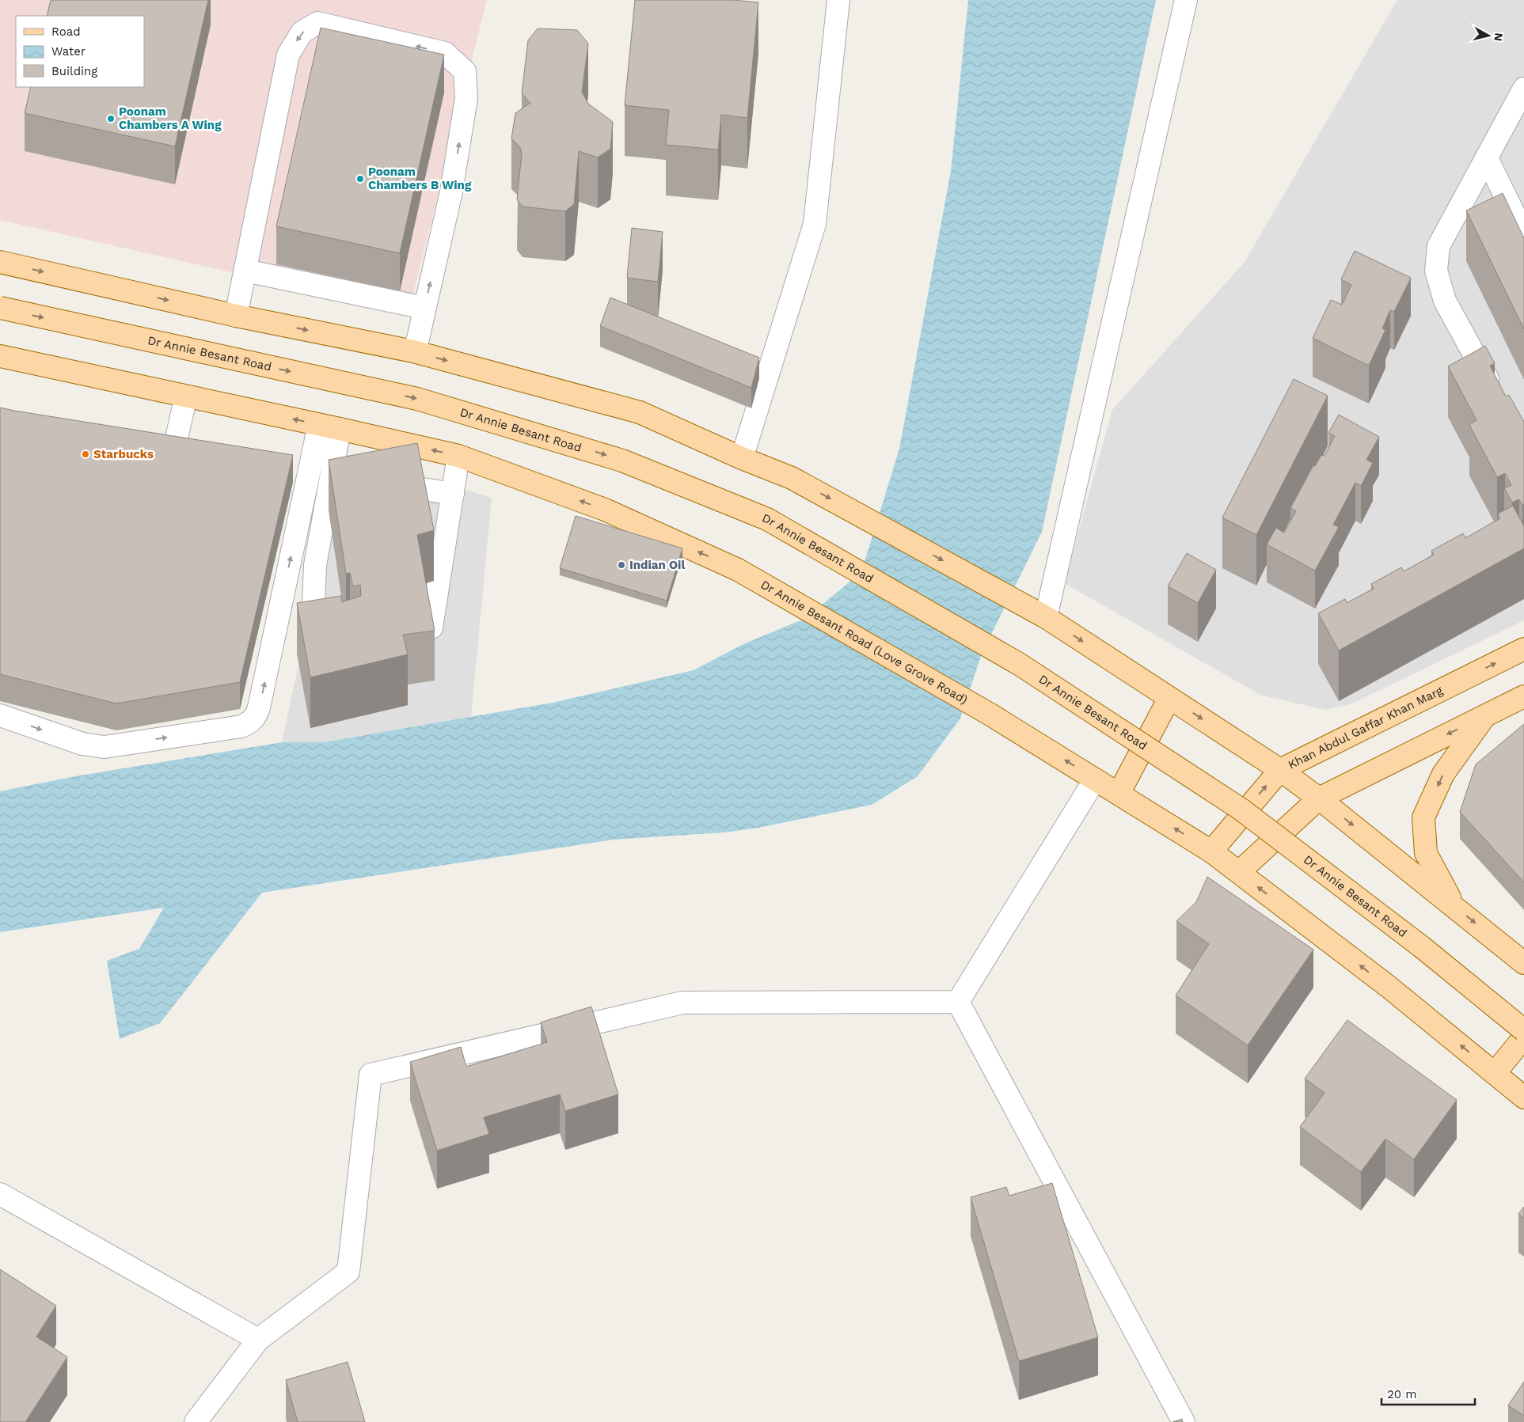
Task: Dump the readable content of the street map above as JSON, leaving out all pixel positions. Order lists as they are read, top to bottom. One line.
{"streets":{"main road":["Dr Annie Besant Road","Dr Annie Besant Road (Love Grove Road)","Khan Abdul Gaffar Khan Marg"]},"places":["Poonam Chambers A Wing","Poonam Chambers B Wing","Starbucks","Indian Oil"],"legend":["Road","Water","Building"],"scale_bar":"20 m","north":"right"}
